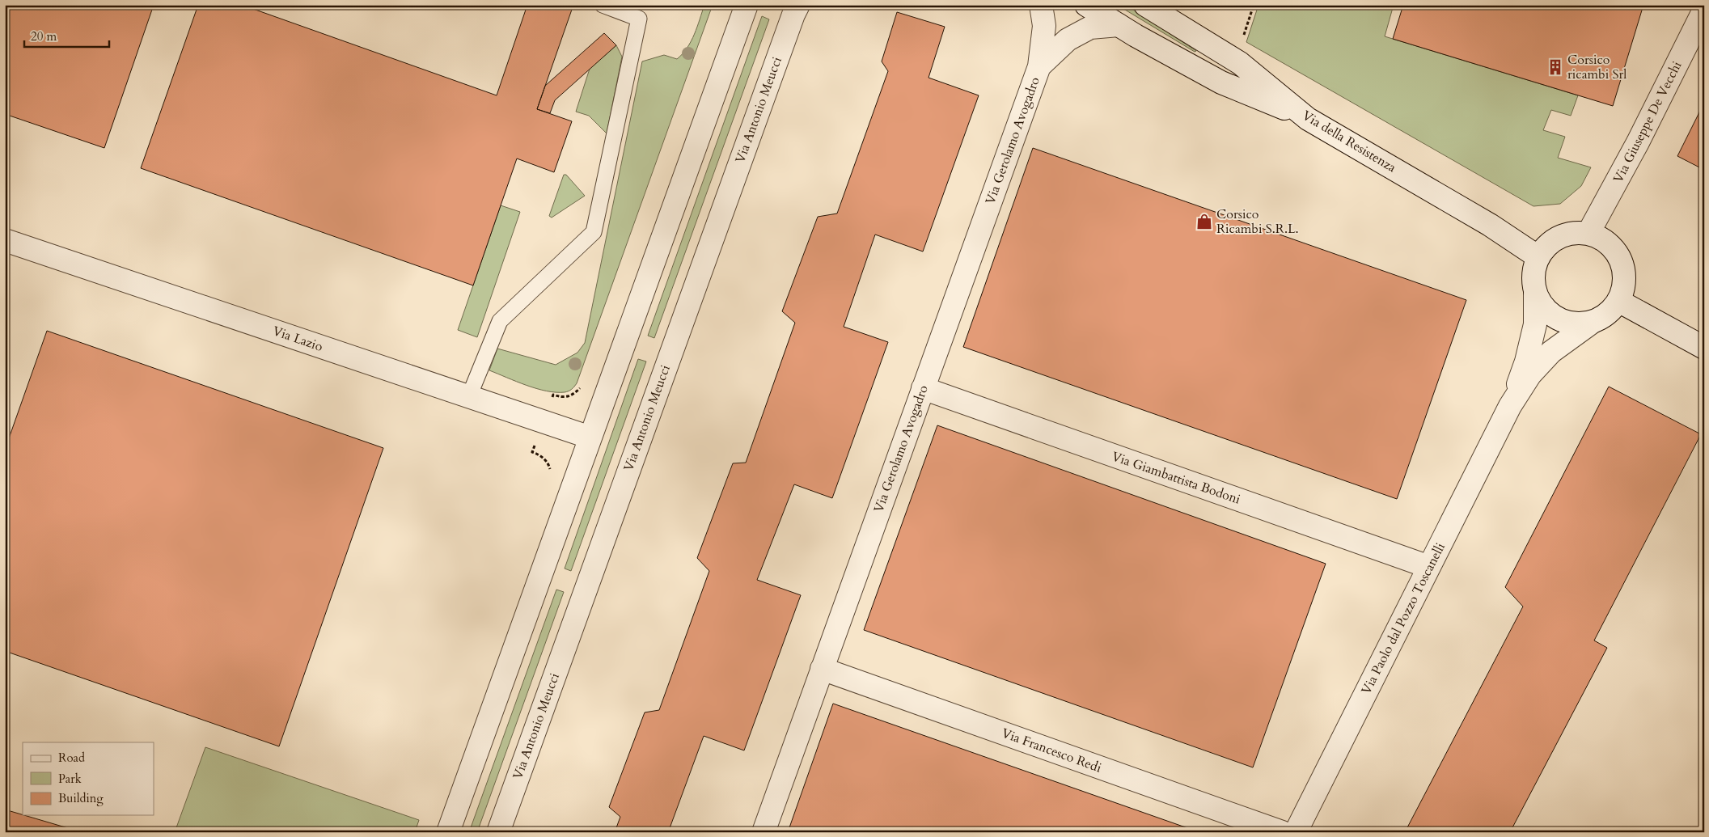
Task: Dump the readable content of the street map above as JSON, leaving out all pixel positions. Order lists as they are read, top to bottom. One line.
{"streets":{"street":["Via Antonio Meucci","Via Giuseppe De Vecchi","Via Gerolamo Avogadro","Via della Resistenza","Via Lazio","Via Giambattista Bodoni","Via Paolo dal Pozzo Toscanelli","Via Francesco Redi"]},"crossings":[["Via Giuseppe De Vecchi","Via della Resistenza"],["Via Giuseppe De Vecchi","Via Paolo dal Pozzo Toscanelli"],["Via Gerolamo Avogadro","Via Giambattista Bodoni"],["Via Gerolamo Avogadro","Via Francesco Redi"],["Via della Resistenza","Via Paolo dal Pozzo Toscanelli"],["Via Giambattista Bodoni","Via Paolo dal Pozzo Toscanelli"]],"places":{"building":["Corsico ricambi Srl"],"shop":["Corsico Ricambi S.R.L."]},"legend":["Road","Park","Building"],"scale_bar":"20 m"}
